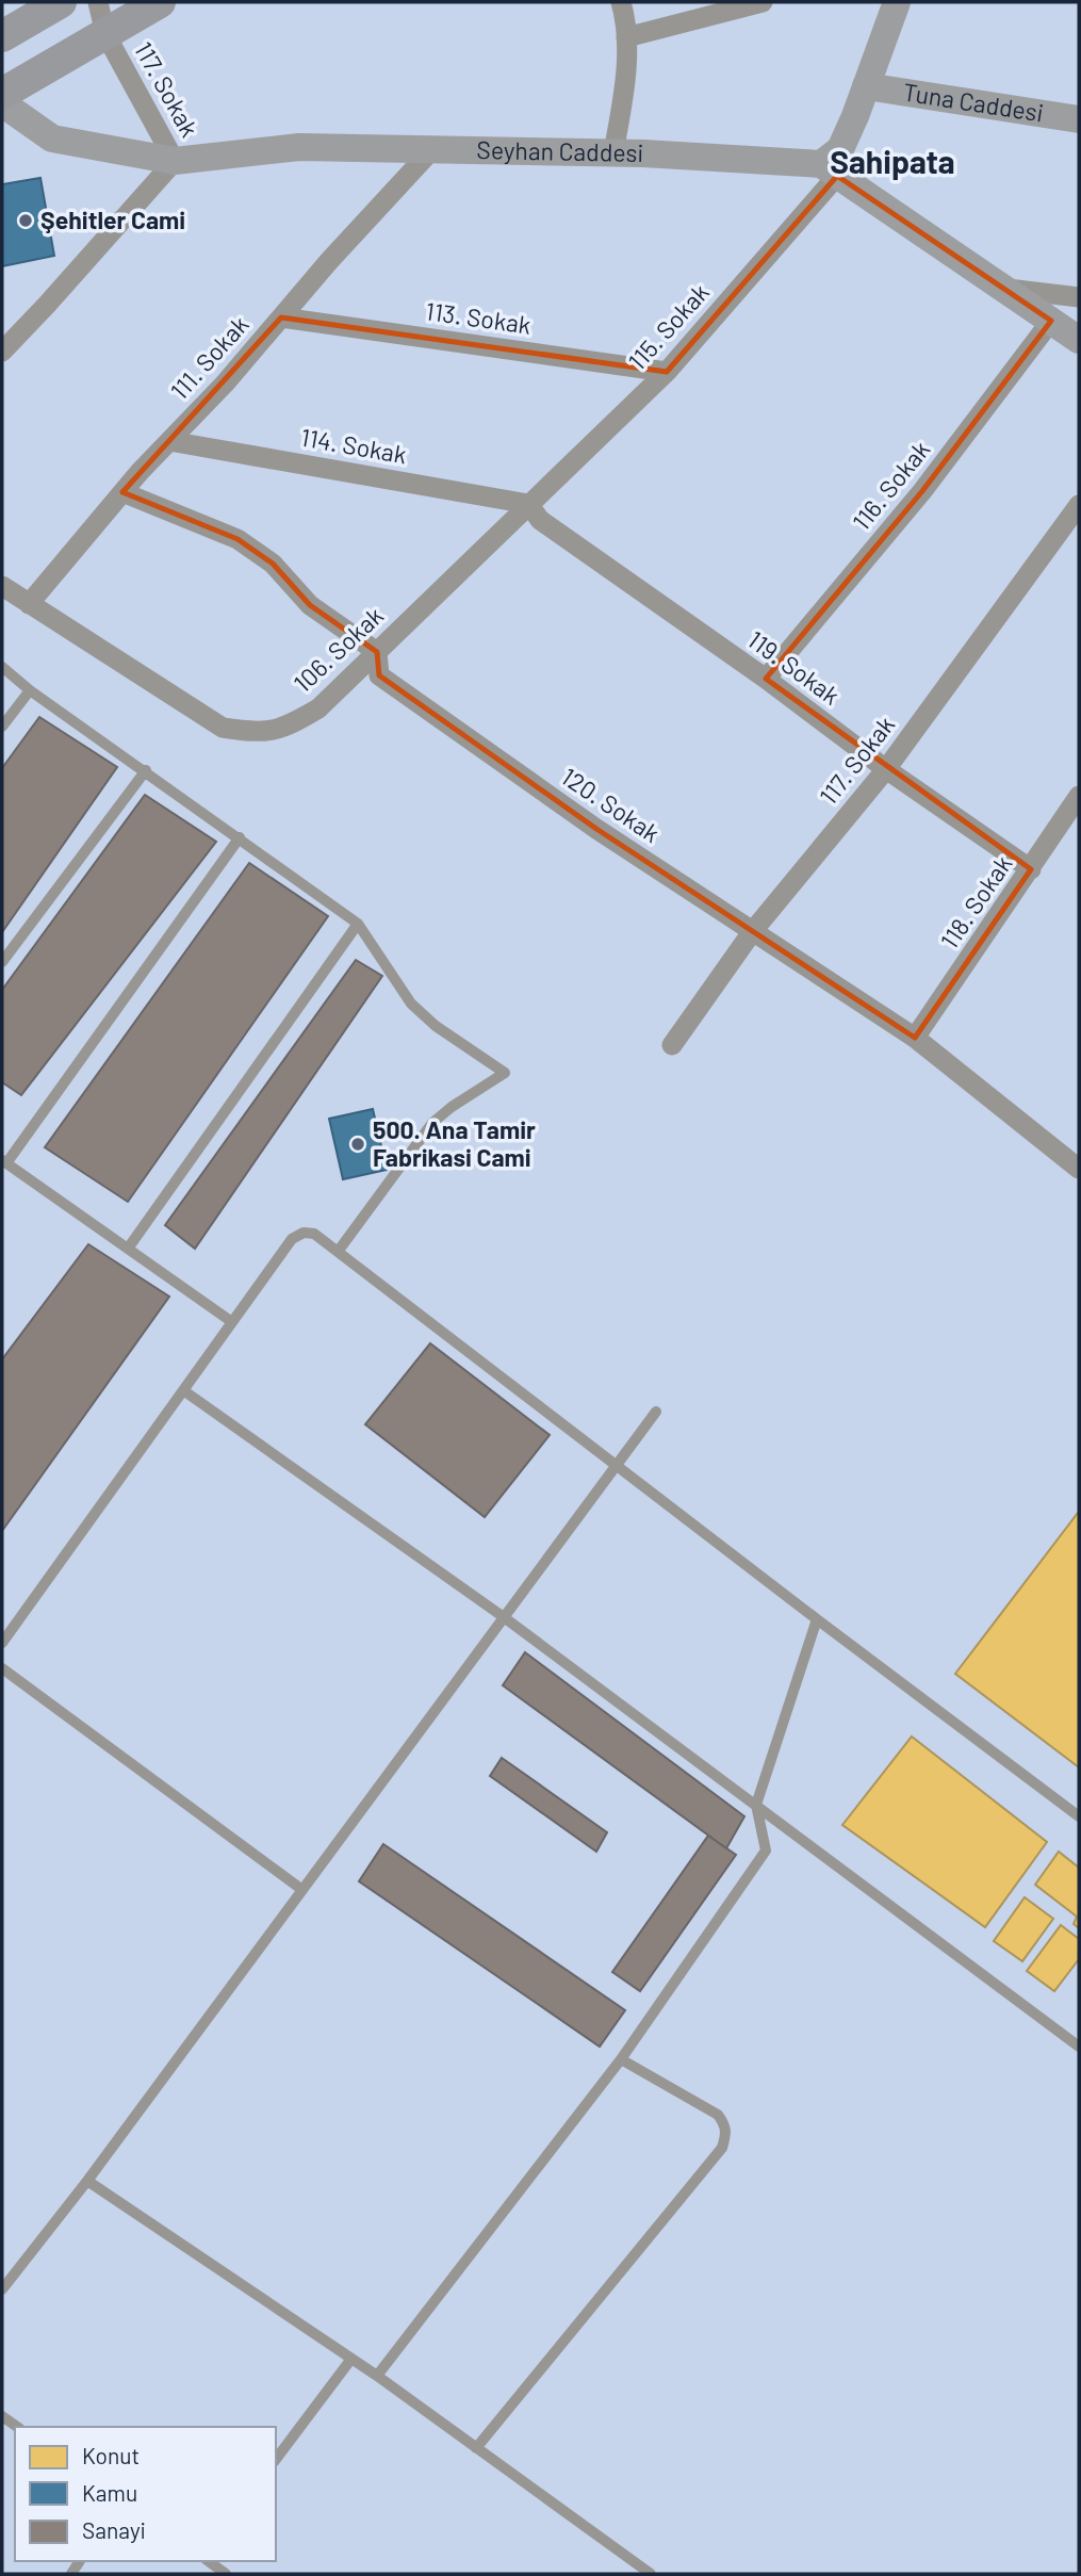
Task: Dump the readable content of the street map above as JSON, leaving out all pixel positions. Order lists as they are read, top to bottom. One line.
{"streets":{"main road":["Tuna Caddesi","Seyhan Caddesi"],"street":["117. Sokak","113. Sokak","115. Sokak","111. Sokak","114. Sokak","116. Sokak","106. Sokak","119. Sokak","120. Sokak","118. Sokak"]},"crossings":[["117. Sokak","Seyhan Caddesi"],["117. Sokak","119. Sokak"],["117. Sokak","120. Sokak"],["Seyhan Caddesi","115. Sokak"],["Seyhan Caddesi","111. Sokak"],["113. Sokak","115. Sokak"],["113. Sokak","111. Sokak"],["115. Sokak","114. Sokak"],["115. Sokak","106. Sokak"],["115. Sokak","119. Sokak"],["111. Sokak","114. Sokak"],["111. Sokak","106. Sokak"],["114. Sokak","106. Sokak"],["114. Sokak","119. Sokak"],["116. Sokak","119. Sokak"],["106. Sokak","119. Sokak"],["106. Sokak","120. Sokak"],["119. Sokak","118. Sokak"],["120. Sokak","118. Sokak"]],"districts":["Sahipata"],"places":["Şehitler Cami","500. Ana Tamir Fabrikasi Cami"],"legend":["Konut","Kamu","Sanayi"]}
